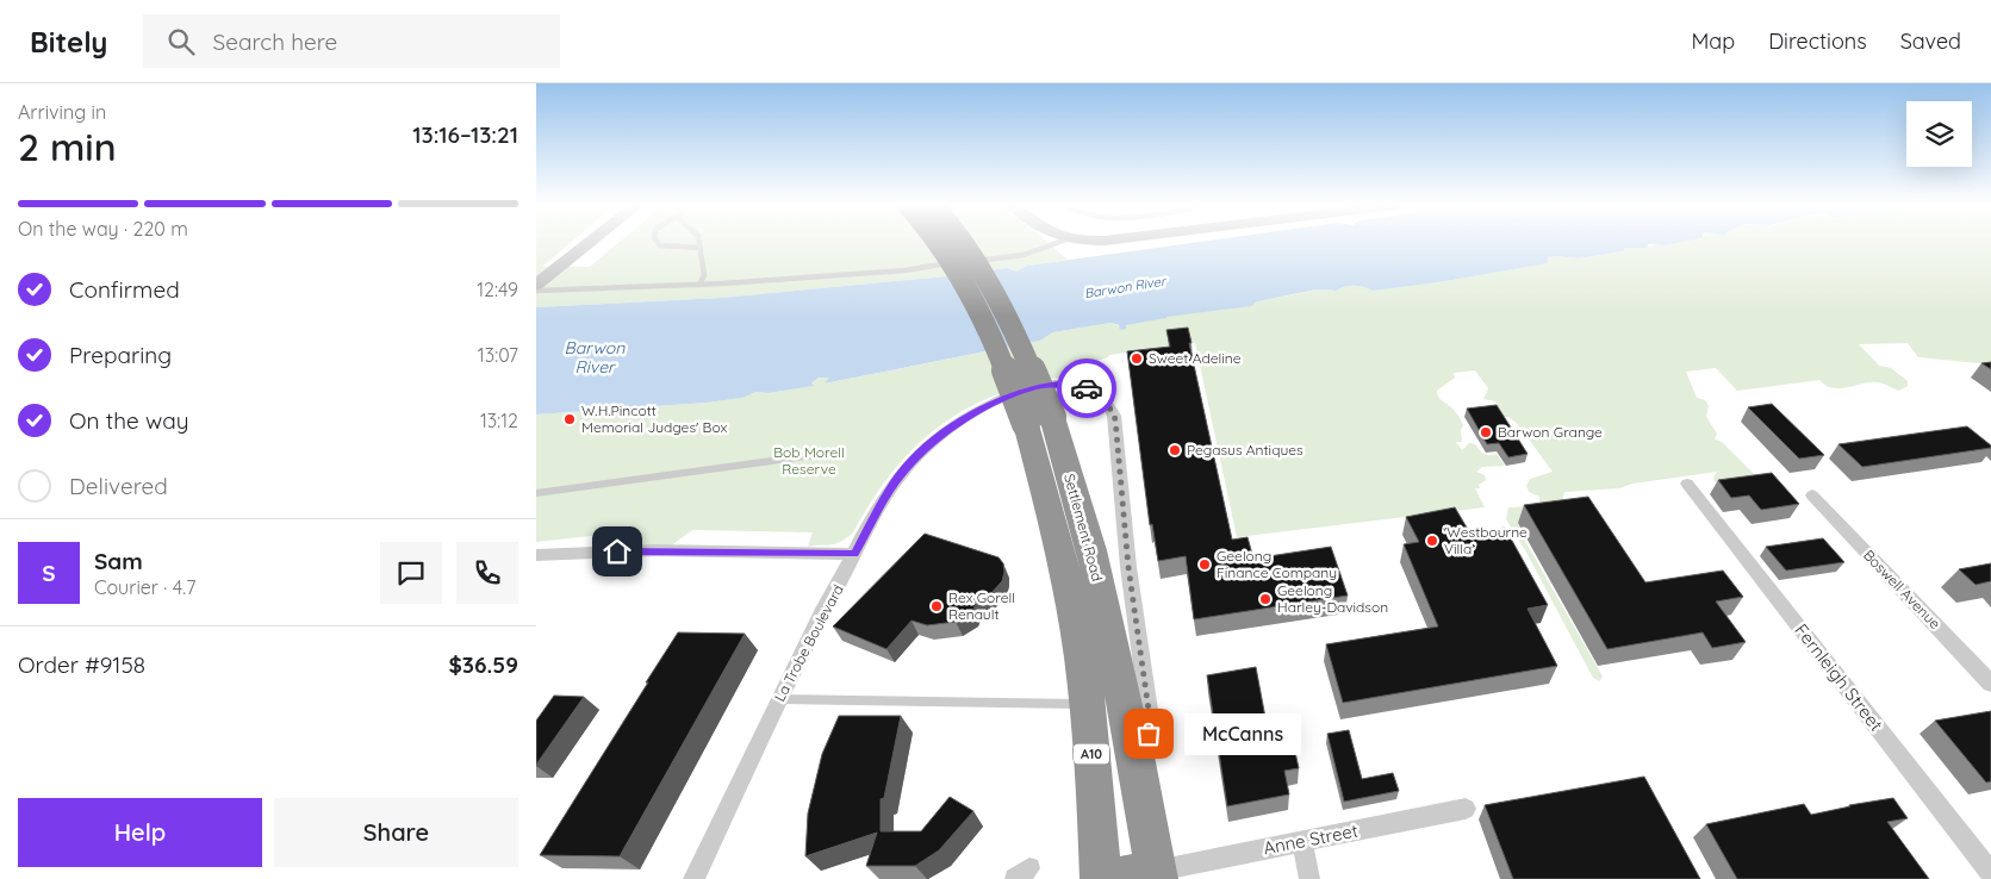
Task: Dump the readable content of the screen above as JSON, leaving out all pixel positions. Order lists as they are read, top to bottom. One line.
{"streets":{"highway":["Settlement Road","A10"],"street":["Boswell Avenue","La Trobe Boulevard","Fernleigh Street","Anne Street"]},"crossings":[["Settlement Road","La Trobe Boulevard"],["Settlement Road","Anne Street"]],"water":["Barwon River"],"parks":["Bob Morell Reserve"],"places":["Sweet Adeline","W.H.Pincott Memorial Judges' Box","Barwon Grange","Pegasus Antiques","'Westbourne Villa'","Geelong Finance Company","Geelong Harley-Davidson","Rex Gorell Renault","McCanns"],"page":{"header":"Bitely","search":"Search here","nav":["Map","Directions","Saved"],"heading":["2 min","Arriving in","13:16–13:21"],"panel":["Sam","Courier · 4.7","Order #9158","$36.59"],"bar":"On the way · 220 m","list":[["Confirmed","12:49"],["Preparing","13:07"],["On the way","13:12"],"Delivered"],"round":"S","bubble":"McCanns","buttons":["Help","Share"]}}
